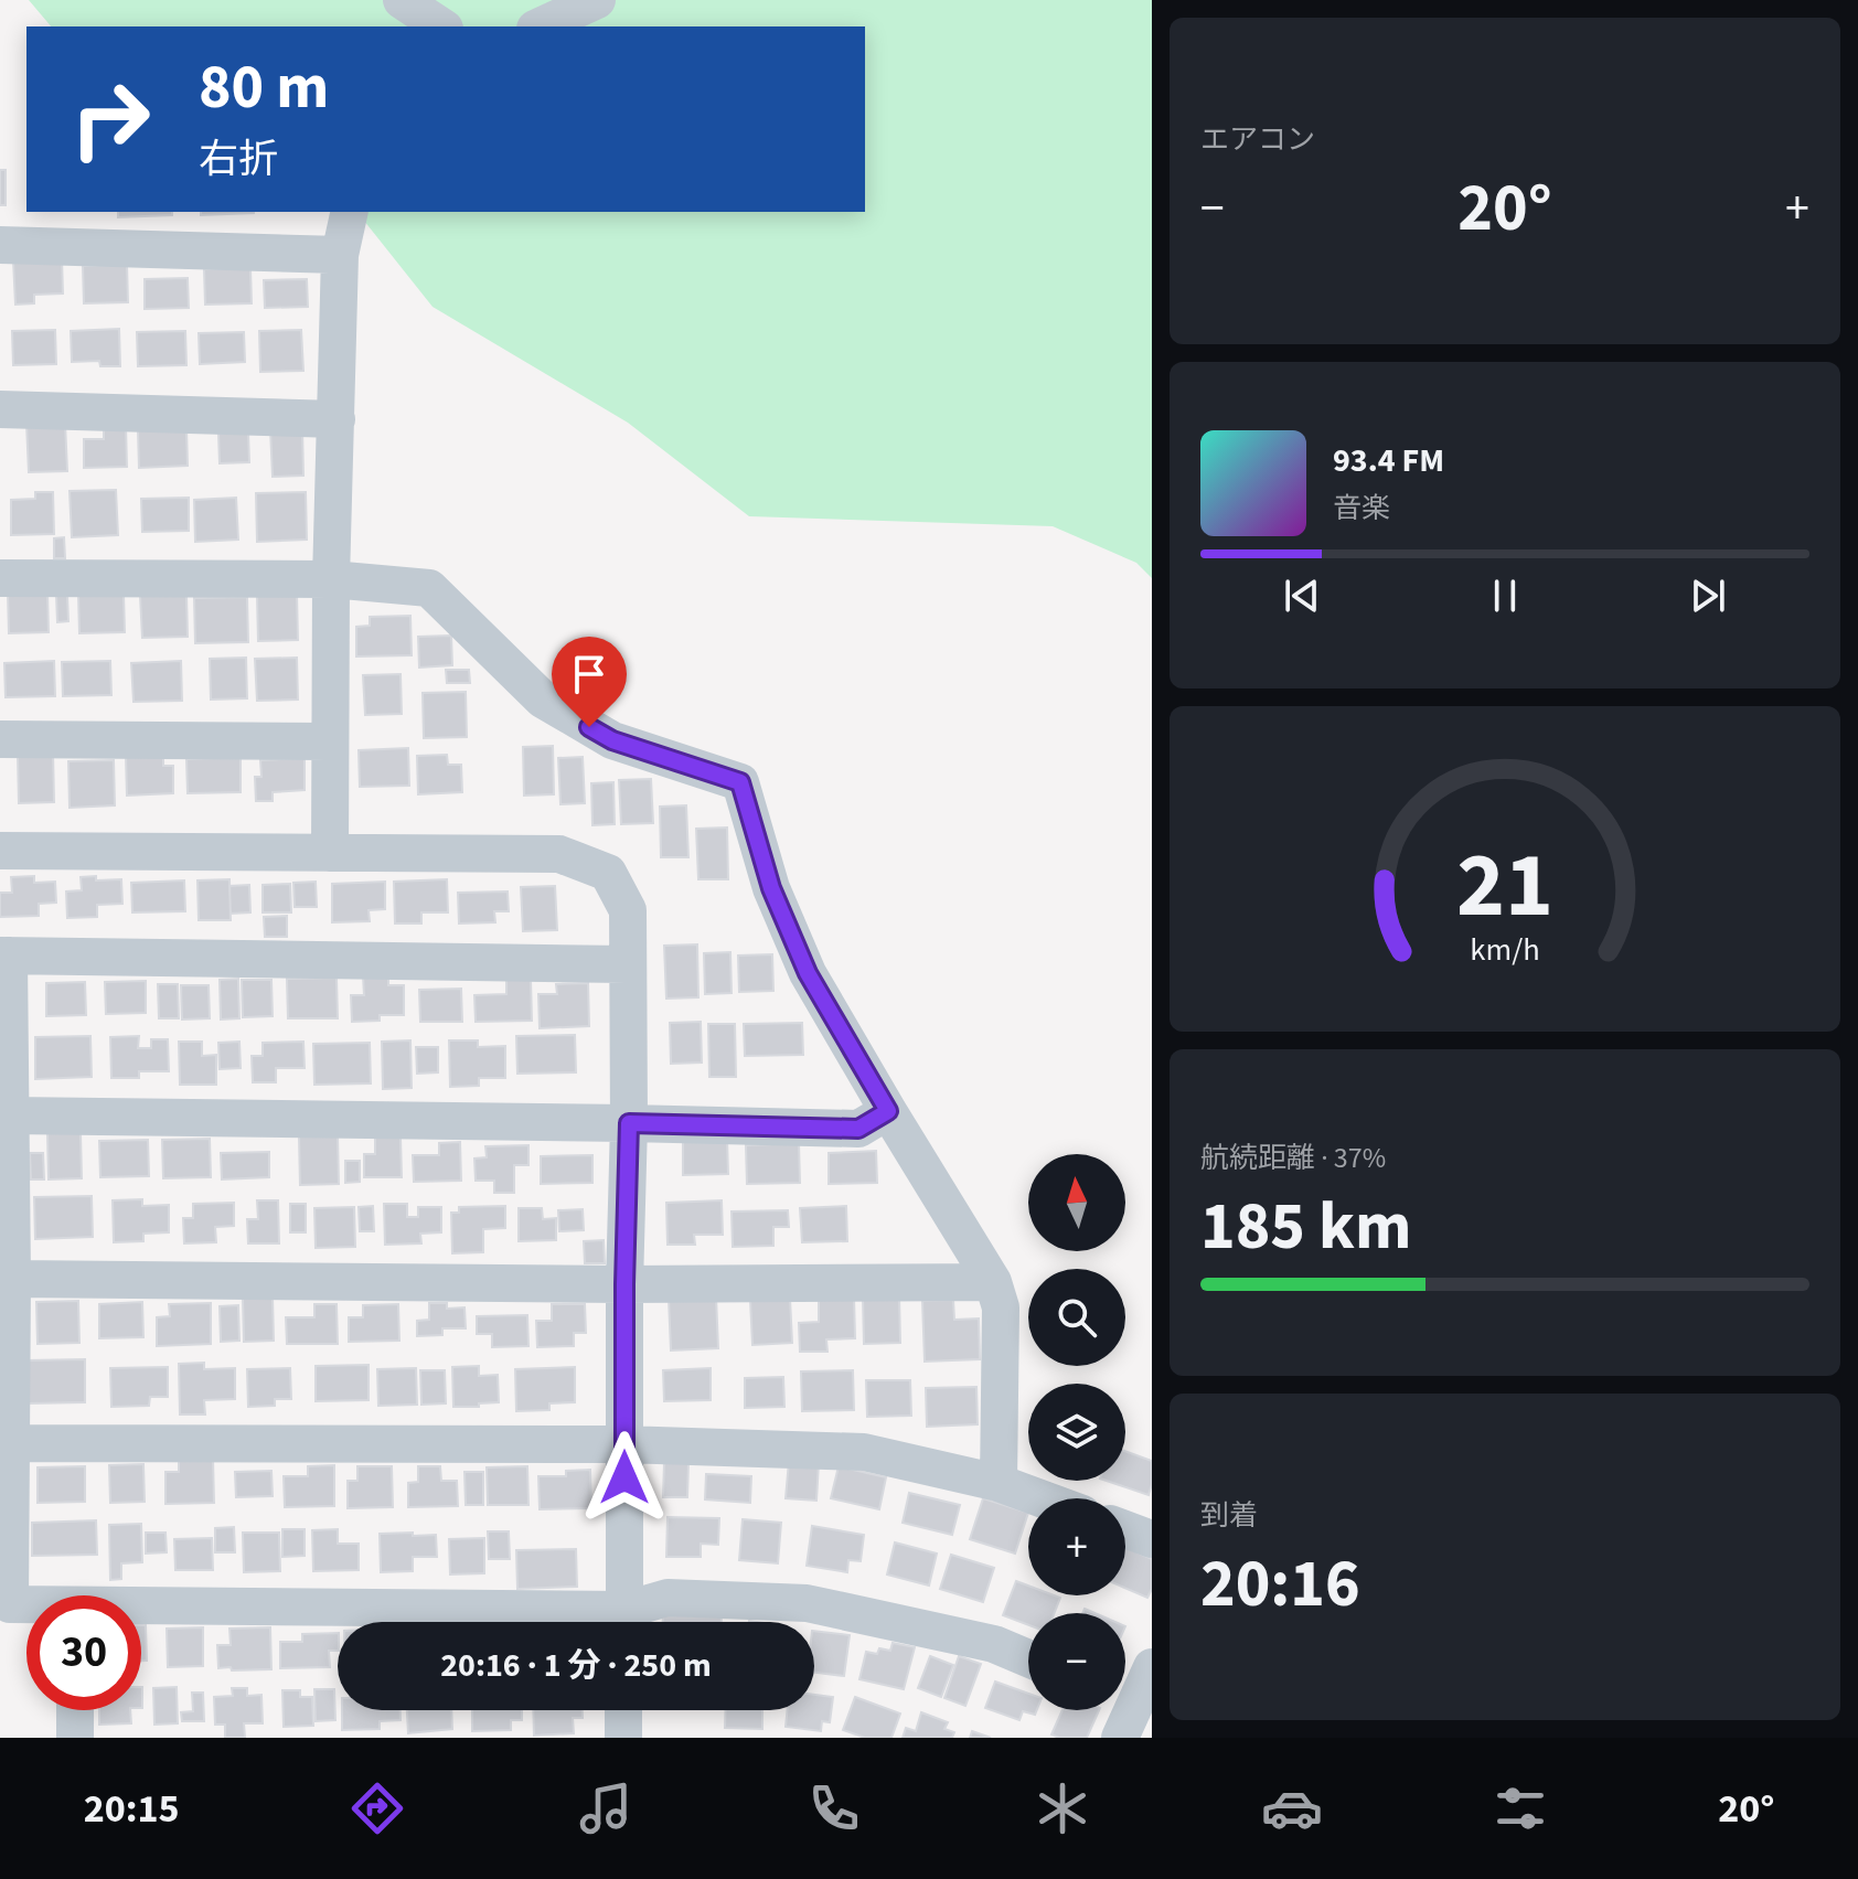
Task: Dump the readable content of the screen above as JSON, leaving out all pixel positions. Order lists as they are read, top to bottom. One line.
{"north":"top","page":{"tile":["エアコン",["航続距離 · 37%","185 km"],["到着","20:16"]],"turn":["80 m","右折"],"heat":["−","20°","+"],"song":["93.4 FM","音楽"],"map_buttons":["+","−"],"limit":"30","trip":"20:16 · 1 分 · 250 m","tabs":["20:15","20°"],"gauge":["21","km/h"]}}
